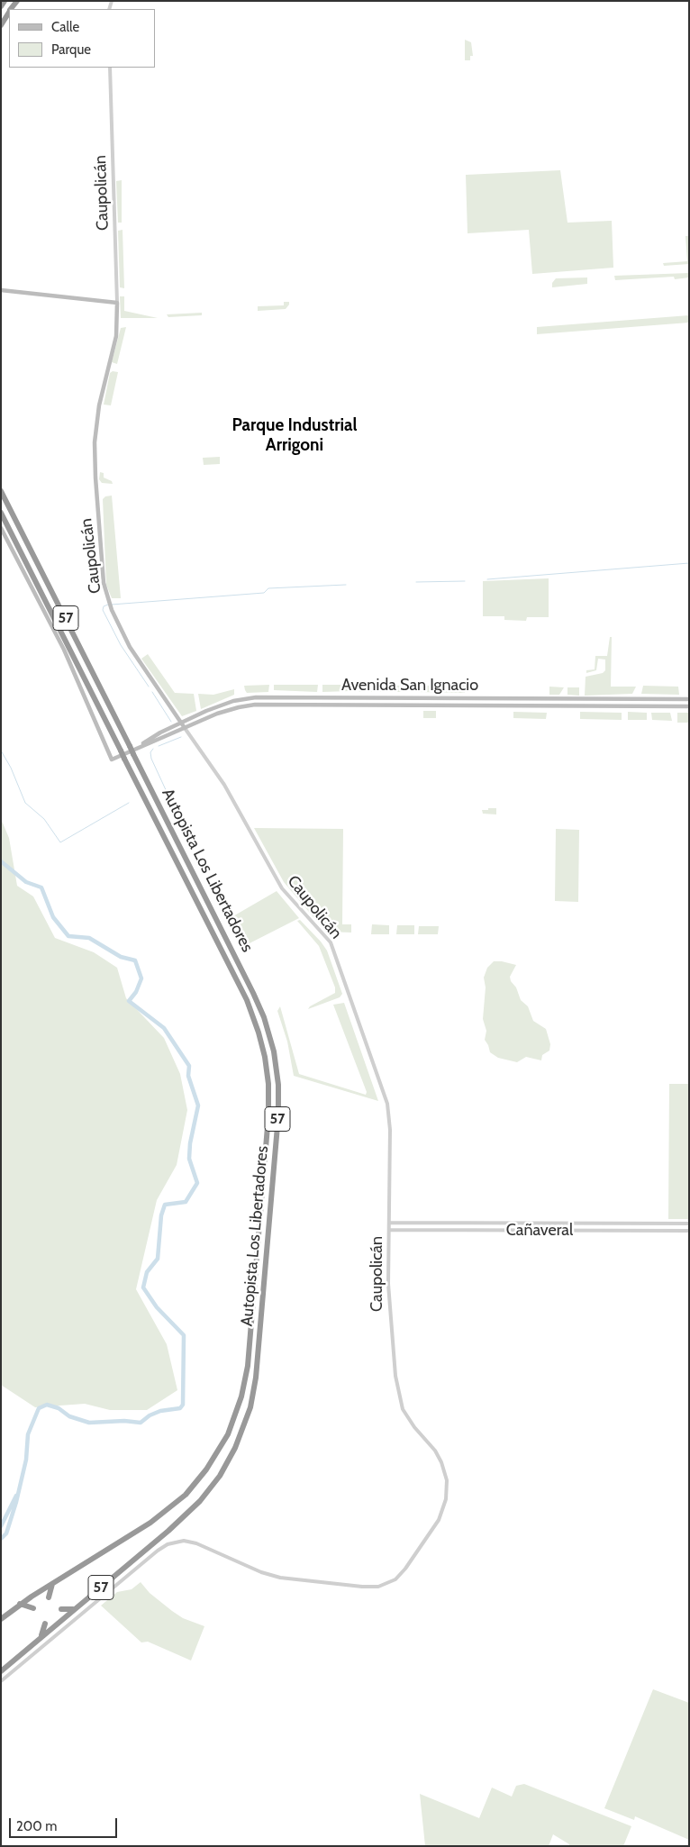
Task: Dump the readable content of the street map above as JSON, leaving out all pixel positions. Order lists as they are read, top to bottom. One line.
{"streets":{"highway":["57","Autopista Los Libertadores"],"main road":["Caupolicán","Avenida San Ignacio"],"street":["Cañaveral"]},"crossings":[["Caupolicán","Avenida San Ignacio"],["Caupolicán","Cañaveral"]],"districts":["Parque Industrial Arrigoni"],"legend":["Calle","Parque"],"scale_bar":"200 m"}
